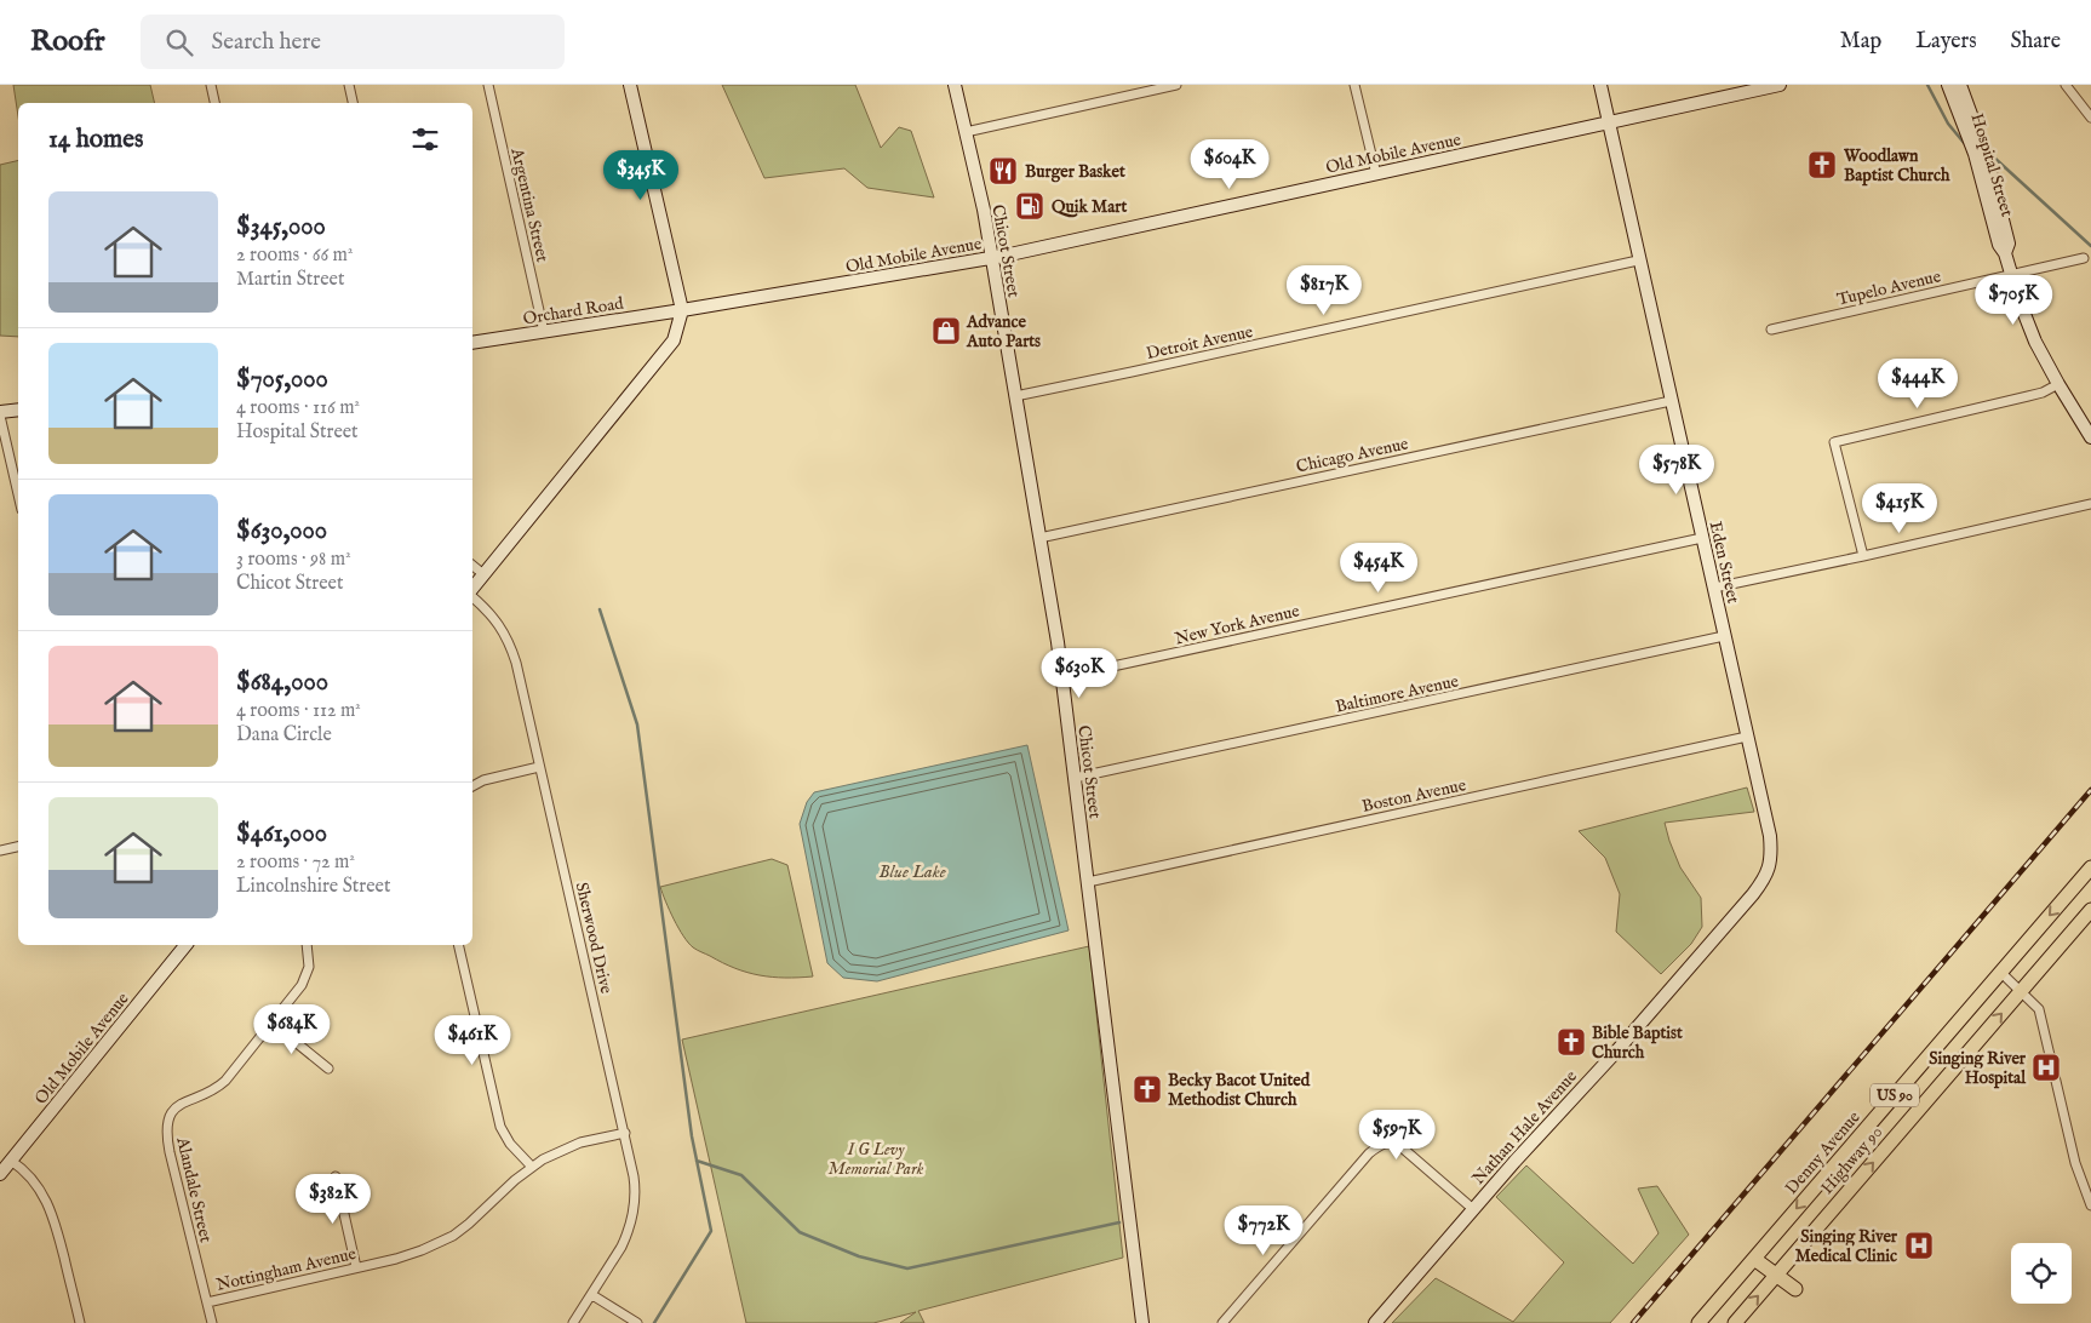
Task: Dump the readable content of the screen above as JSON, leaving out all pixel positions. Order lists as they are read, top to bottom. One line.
{"streets":{"main road":["US 90","Denny Avenue","Highway 90"],"street":["Old Mobile Avenue","Hospital Street","Argentina Street","Chicot Street","Tupelo Avenue","Orchard Road","Detroit Avenue","Chicago Avenue","Eden Street","New York Avenue","Baltimore Avenue","Boston Avenue","Sherwood Drive","Nathan Hale Avenue","Alandale Street","Nottingham Avenue"]},"crossings":[["Old Mobile Avenue","Chicot Street"],["Old Mobile Avenue","Orchard Road"],["Old Mobile Avenue","Eden Street"],["Hospital Street","Tupelo Avenue"],["Argentina Street","Orchard Road"],["Chicot Street","Detroit Avenue"],["Chicot Street","Chicago Avenue"],["Chicot Street","New York Avenue"],["Chicot Street","Baltimore Avenue"],["Chicot Street","Boston Avenue"],["Detroit Avenue","Eden Street"],["Chicago Avenue","Eden Street"],["Eden Street","New York Avenue"],["Eden Street","Baltimore Avenue"],["Eden Street","Boston Avenue"],["Eden Street","Nathan Hale Avenue"],["Sherwood Drive","Nottingham Avenue"],["Alandale Street","Nottingham Avenue"]],"one_way":["Denny Avenue","Highway 90"],"water":["Blue Lake"],"parks":["I G Levy Memorial Park"],"places":{"church":["Woodlawn Baptist Church","Bible Baptist Church","Becky Bacot United Methodist Church"],"restaurant":["Burger Basket"],"fuel station":["Quik Mart"],"shop":["Advance Auto Parts"],"hospital":["Singing River Hospital","Singing River Medical Clinic"]},"page":{"header":"Roofr","search":"Search here","nav":["Map","Layers","Share"],"heading":"14 homes","price":["$604K","$345K","$817K","$705K","$444K","$578K","$415K","$454K","$630K","$684K","$461K","$597K","$382K","$772K"],"list":[{"name":"$345,000","note":"2 rooms · 66 m² · Martin Street"},{"name":"$705,000","note":"4 rooms · 116 m² · Hospital Street"},{"name":"$630,000","note":"3 rooms · 98 m² · Chicot Street"},{"name":"$684,000","note":"4 rooms · 112 m² · Dana Circle"},{"name":"$461,000","note":"2 rooms · 72 m² · Lincolnshire Street"}]}}
